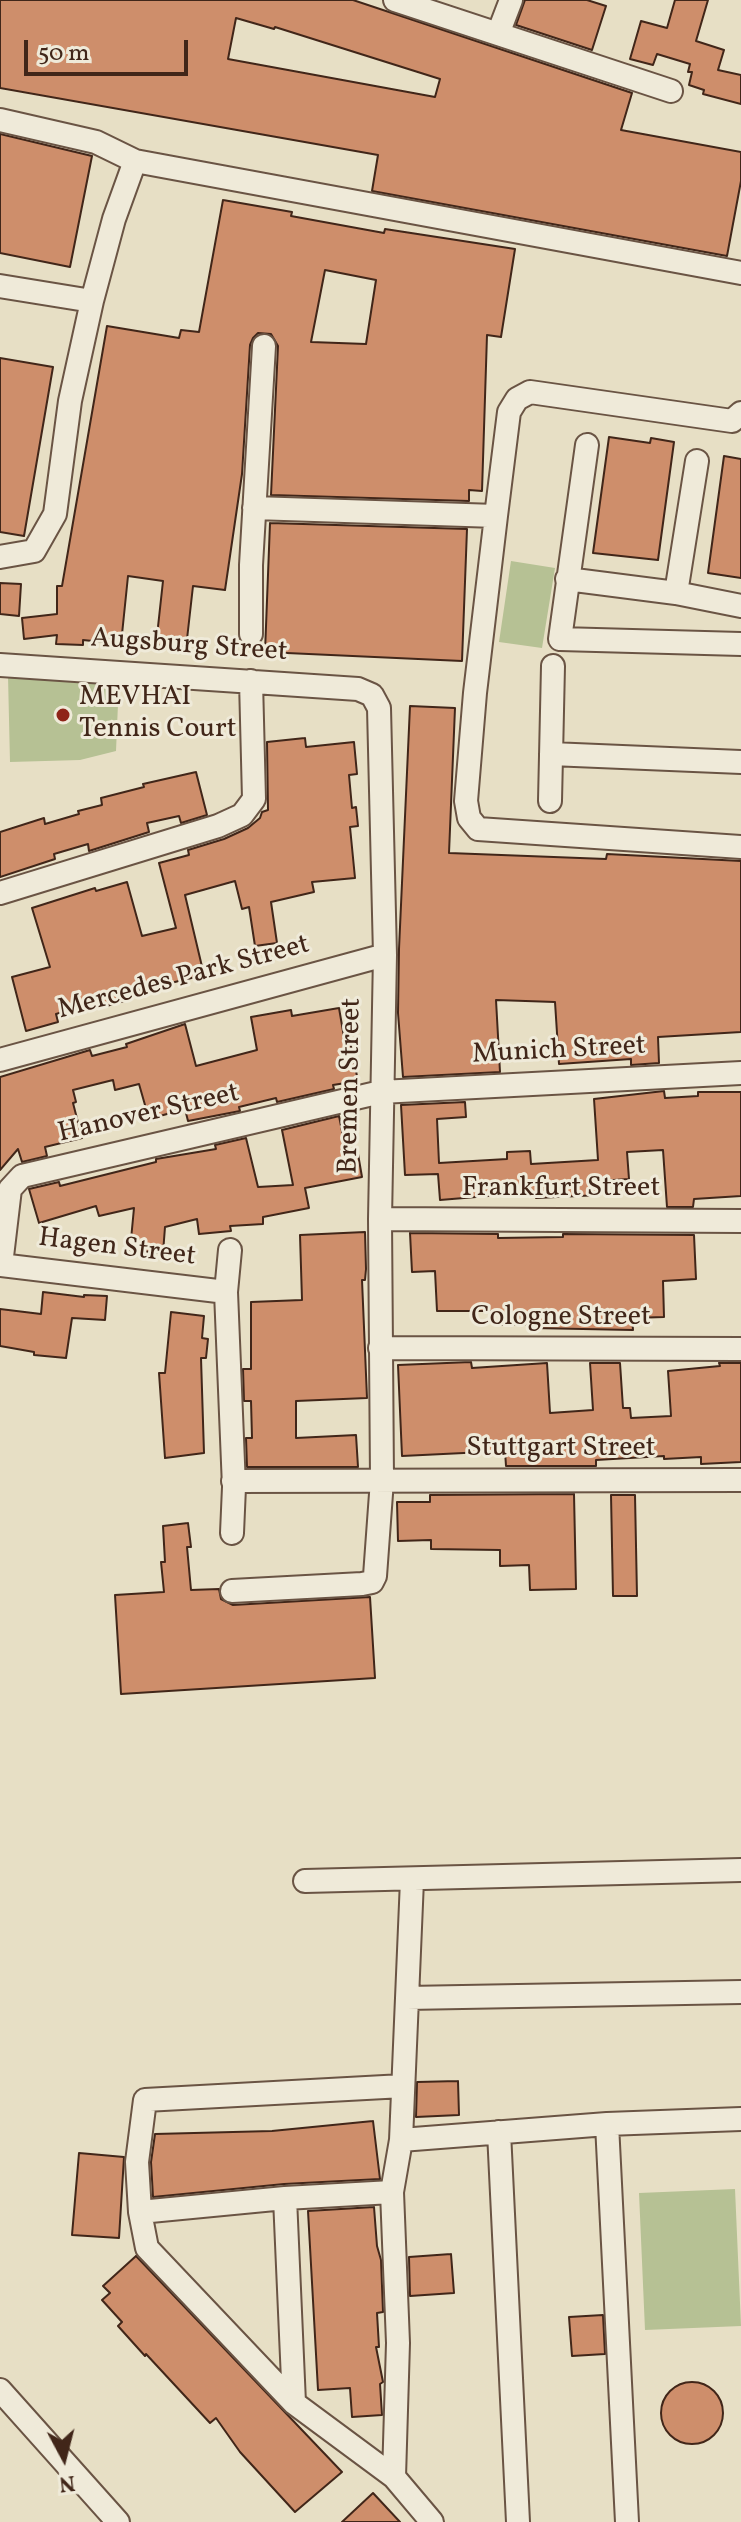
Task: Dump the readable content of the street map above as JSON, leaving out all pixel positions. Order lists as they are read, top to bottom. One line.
{"streets":{"street":["Augsburg Street","Mercedes Park Street","Munich Street","Bremen Street","Hanover Street","Frankfurt Street","Hagen Street","Cologne Street","Stuttgart Street"]},"crossings":[["Augsburg Street","Bremen Street"],["Mercedes Park Street","Bremen Street"],["Munich Street","Bremen Street"],["Munich Street","Hanover Street"],["Bremen Street","Hanover Street"],["Bremen Street","Frankfurt Street"],["Bremen Street","Cologne Street"],["Bremen Street","Stuttgart Street"],["Hanover Street","Hagen Street"]],"places":["MEVHAI Tennis Court"],"scale_bar":"50 m","north":"bottom"}
